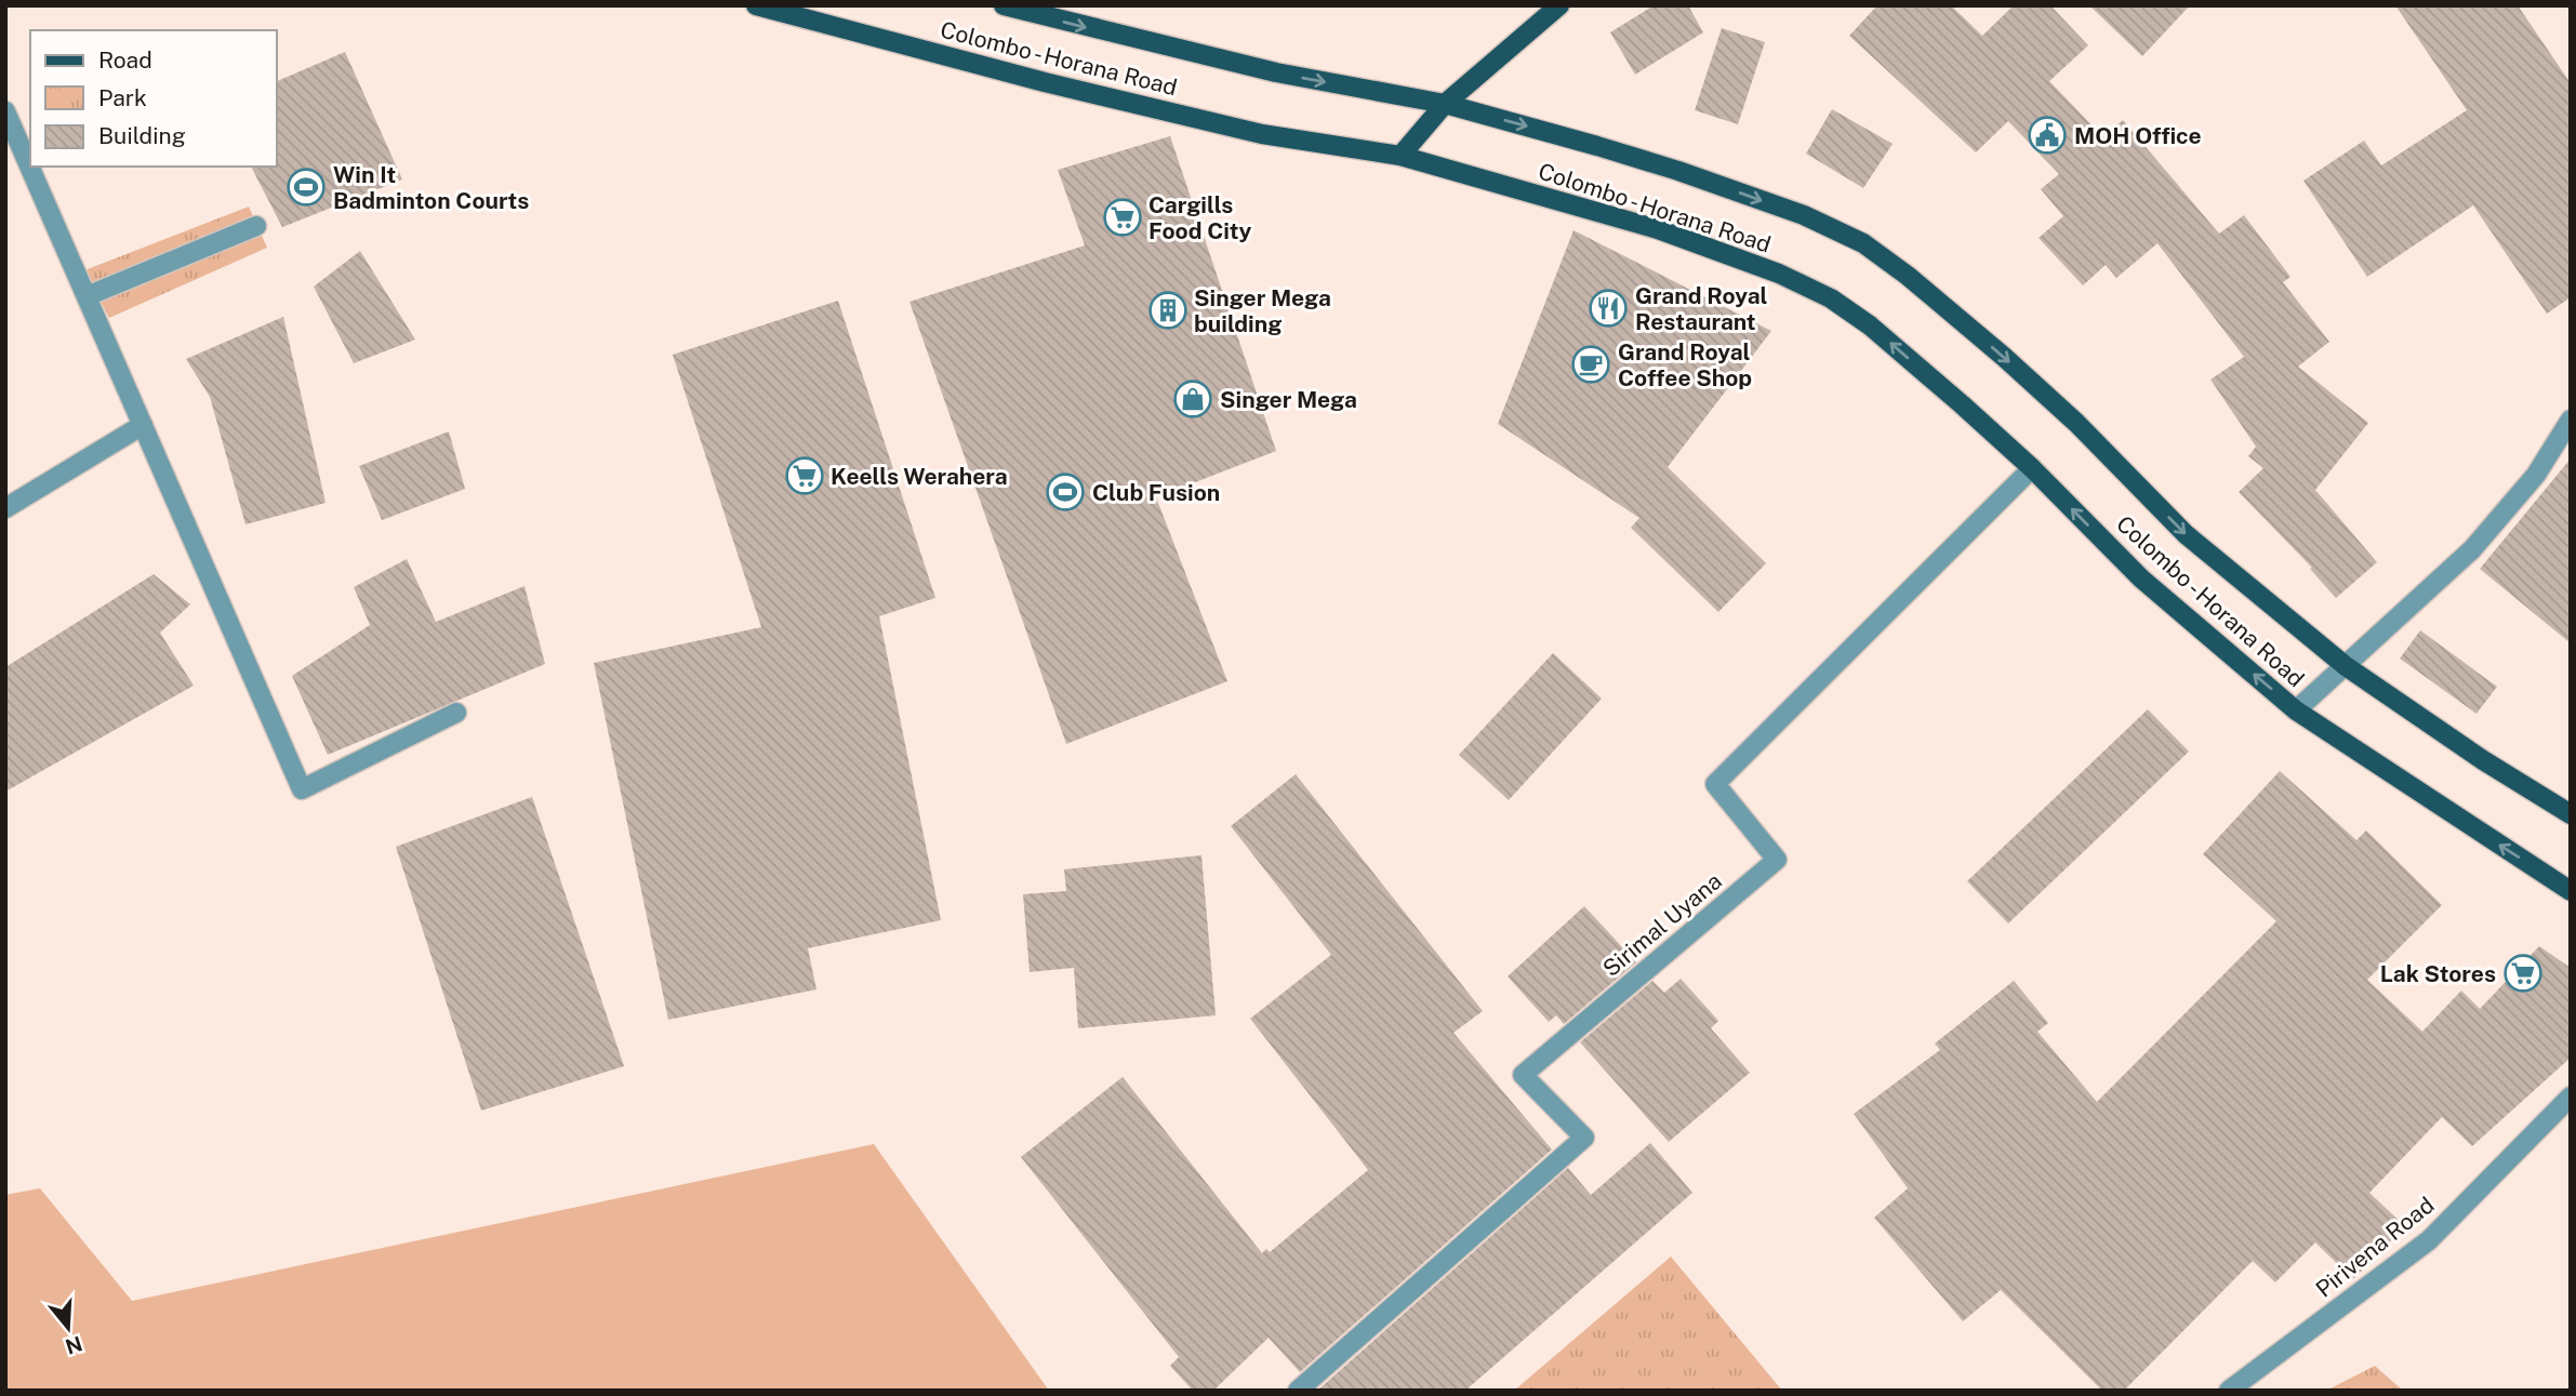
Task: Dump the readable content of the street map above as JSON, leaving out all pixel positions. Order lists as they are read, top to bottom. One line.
{"streets":{"main road":["Colombo - Horana Road"],"street":["Sirimal Uyana","Pirivena Road"]},"crossings":[["Colombo - Horana Road","Sirimal Uyana"]],"places":{"public building":["MOH Office"],"sports":["Win It Badminton Courts","Club Fusion"],"supermarket":["Cargills Food City","Keells Werahera","Lak Stores"],"restaurant":["Grand Royal Restaurant"],"building":["Singer Mega building"],"cafe":["Grand Royal Coffee Shop"],"shop":["Singer Mega"]},"legend":["Road","Park","Building"],"north":"bottom"}
